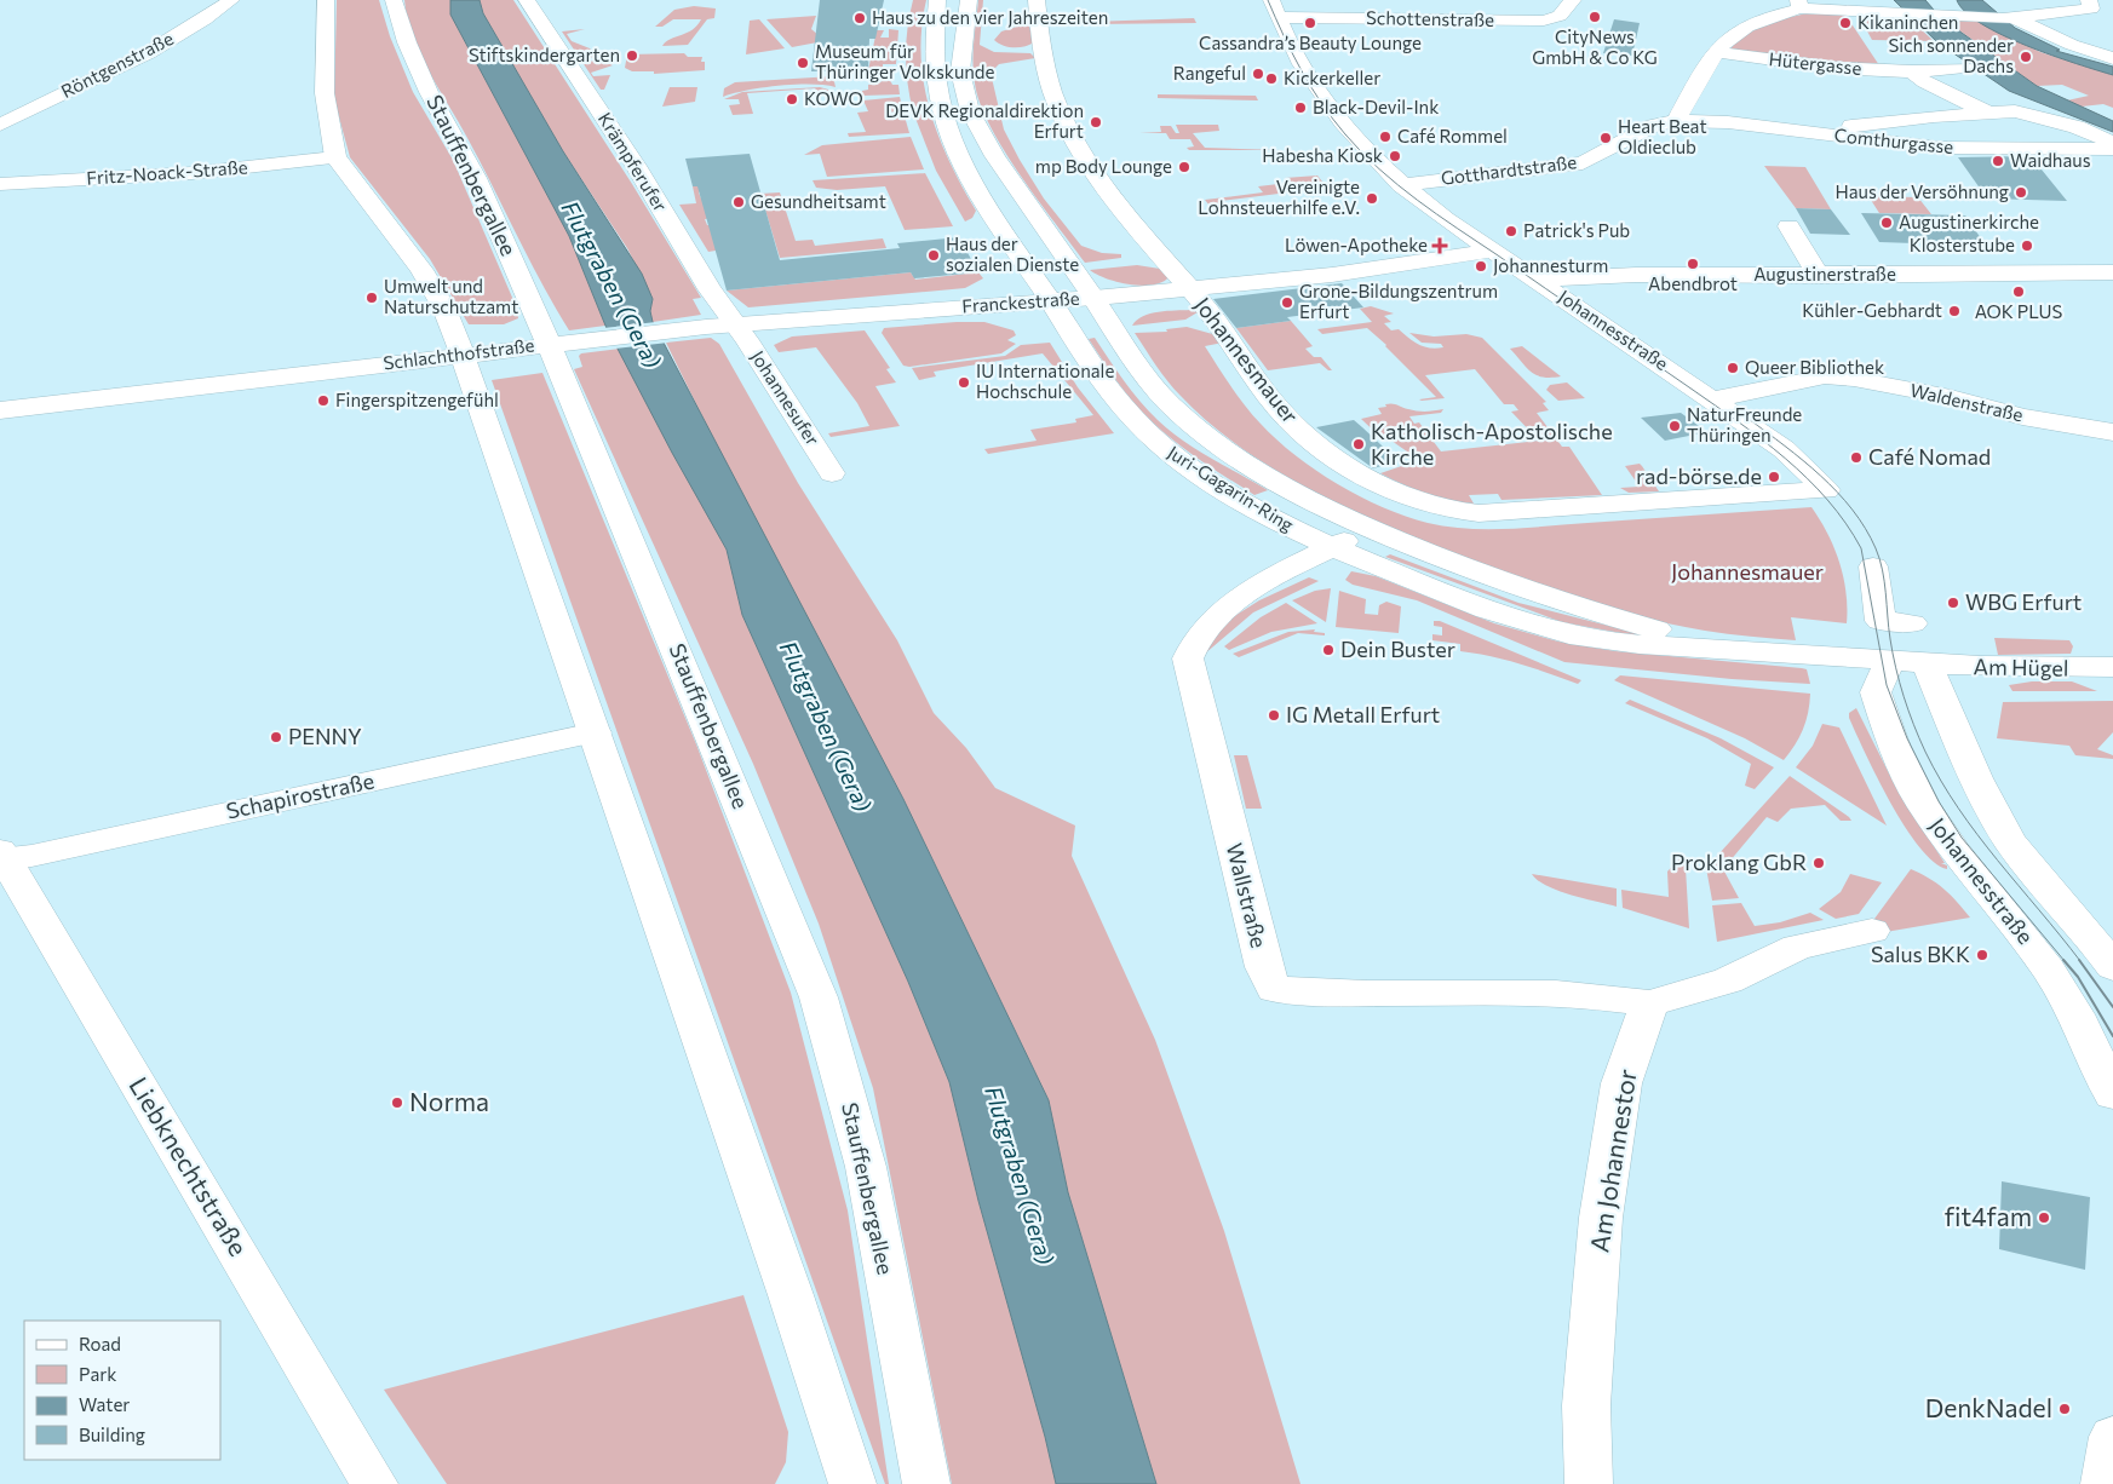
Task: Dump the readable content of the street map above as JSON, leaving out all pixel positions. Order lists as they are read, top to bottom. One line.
{"streets":{"street":["Schottenstraße","Hütergasse","Röntgenstraße","Comthurgasse","Krämpferufer","Gotthardtstraße","Fritz-Noack-Straße","Stauffenbergallee","Augustinerstraße","Franckestraße","Johannesstraße","Schlachthofstraße","Johannesmauer","Johannesufer","Waldenstraße","Juri-Gagarin-Ring","Am Hügel","Schapirostraße","Wallstraße","Am Johannestor","Liebknechtstraße"]},"crossings":[["Schottenstraße","Johannesstraße"],["Comthurgasse","Gotthardtstraße"],["Krämpferufer","Franckestraße"],["Krämpferufer","Johannesufer"],["Gotthardtstraße","Johannesstraße"],["Stauffenbergallee","Franckestraße"],["Stauffenbergallee","Schlachthofstraße"],["Augustinerstraße","Johannesstraße"],["Franckestraße","Johannesstraße"],["Franckestraße","Schlachthofstraße"],["Franckestraße","Johannesmauer"],["Franckestraße","Johannesufer"],["Franckestraße","Juri-Gagarin-Ring"],["Johannesstraße","Johannesmauer"],["Johannesstraße","Waldenstraße"],["Johannesstraße","Juri-Gagarin-Ring"],["Juri-Gagarin-Ring","Am Hügel"],["Juri-Gagarin-Ring","Wallstraße"],["Schapirostraße","Liebknechtstraße"],["Wallstraße","Am Johannestor"]],"water":["Flutgraben (Gera)"],"parks":["Johannesmauer"],"places":{"other":["CityNews GmbH & Co KG","Haus zu den vier Jahreszeiten","Cassandra’s Beauty Lounge","Kikaninchen","Stiftskindergarten","Sich sonnender Dachs","Museum für Thüringer Volkskunde","Rangeful","Kickerkeller","KOWO","Black-Devil-Ink","DEVK Regionaldirektion Erfurt","Café Rommel","Heart Beat Oldieclub","Habesha Kiosk","Waidhaus","mp Body Lounge","Haus der Versöhnung","Vereinigte Lohnsteuerhilfe e.V.","Gesundheitsamt","Augustinerkirche","Patrick's Pub","Klosterstube","Haus der sozialen Dienste","Abendbrot","Johannesturm","AOK PLUS","Umwelt und Naturschutzamt","Grone-Bildungszentrum Erfurt","Kühler-Gebhardt","Queer Bibliothek","IU Internationale Hochschule","Fingerspitzengefühl","NaturFreunde Thüringen","Katholisch-Apostolische Kirche","Café Nomad","rad-börse.de","WBG Erfurt","Dein Buster","IG Metall Erfurt","PENNY","Proklang GbR","Salus BKK","Norma","fit4fam","DenkNadel"],"health":["Löwen-Apotheke"]},"legend":["Road","Park","Water","Building"]}
